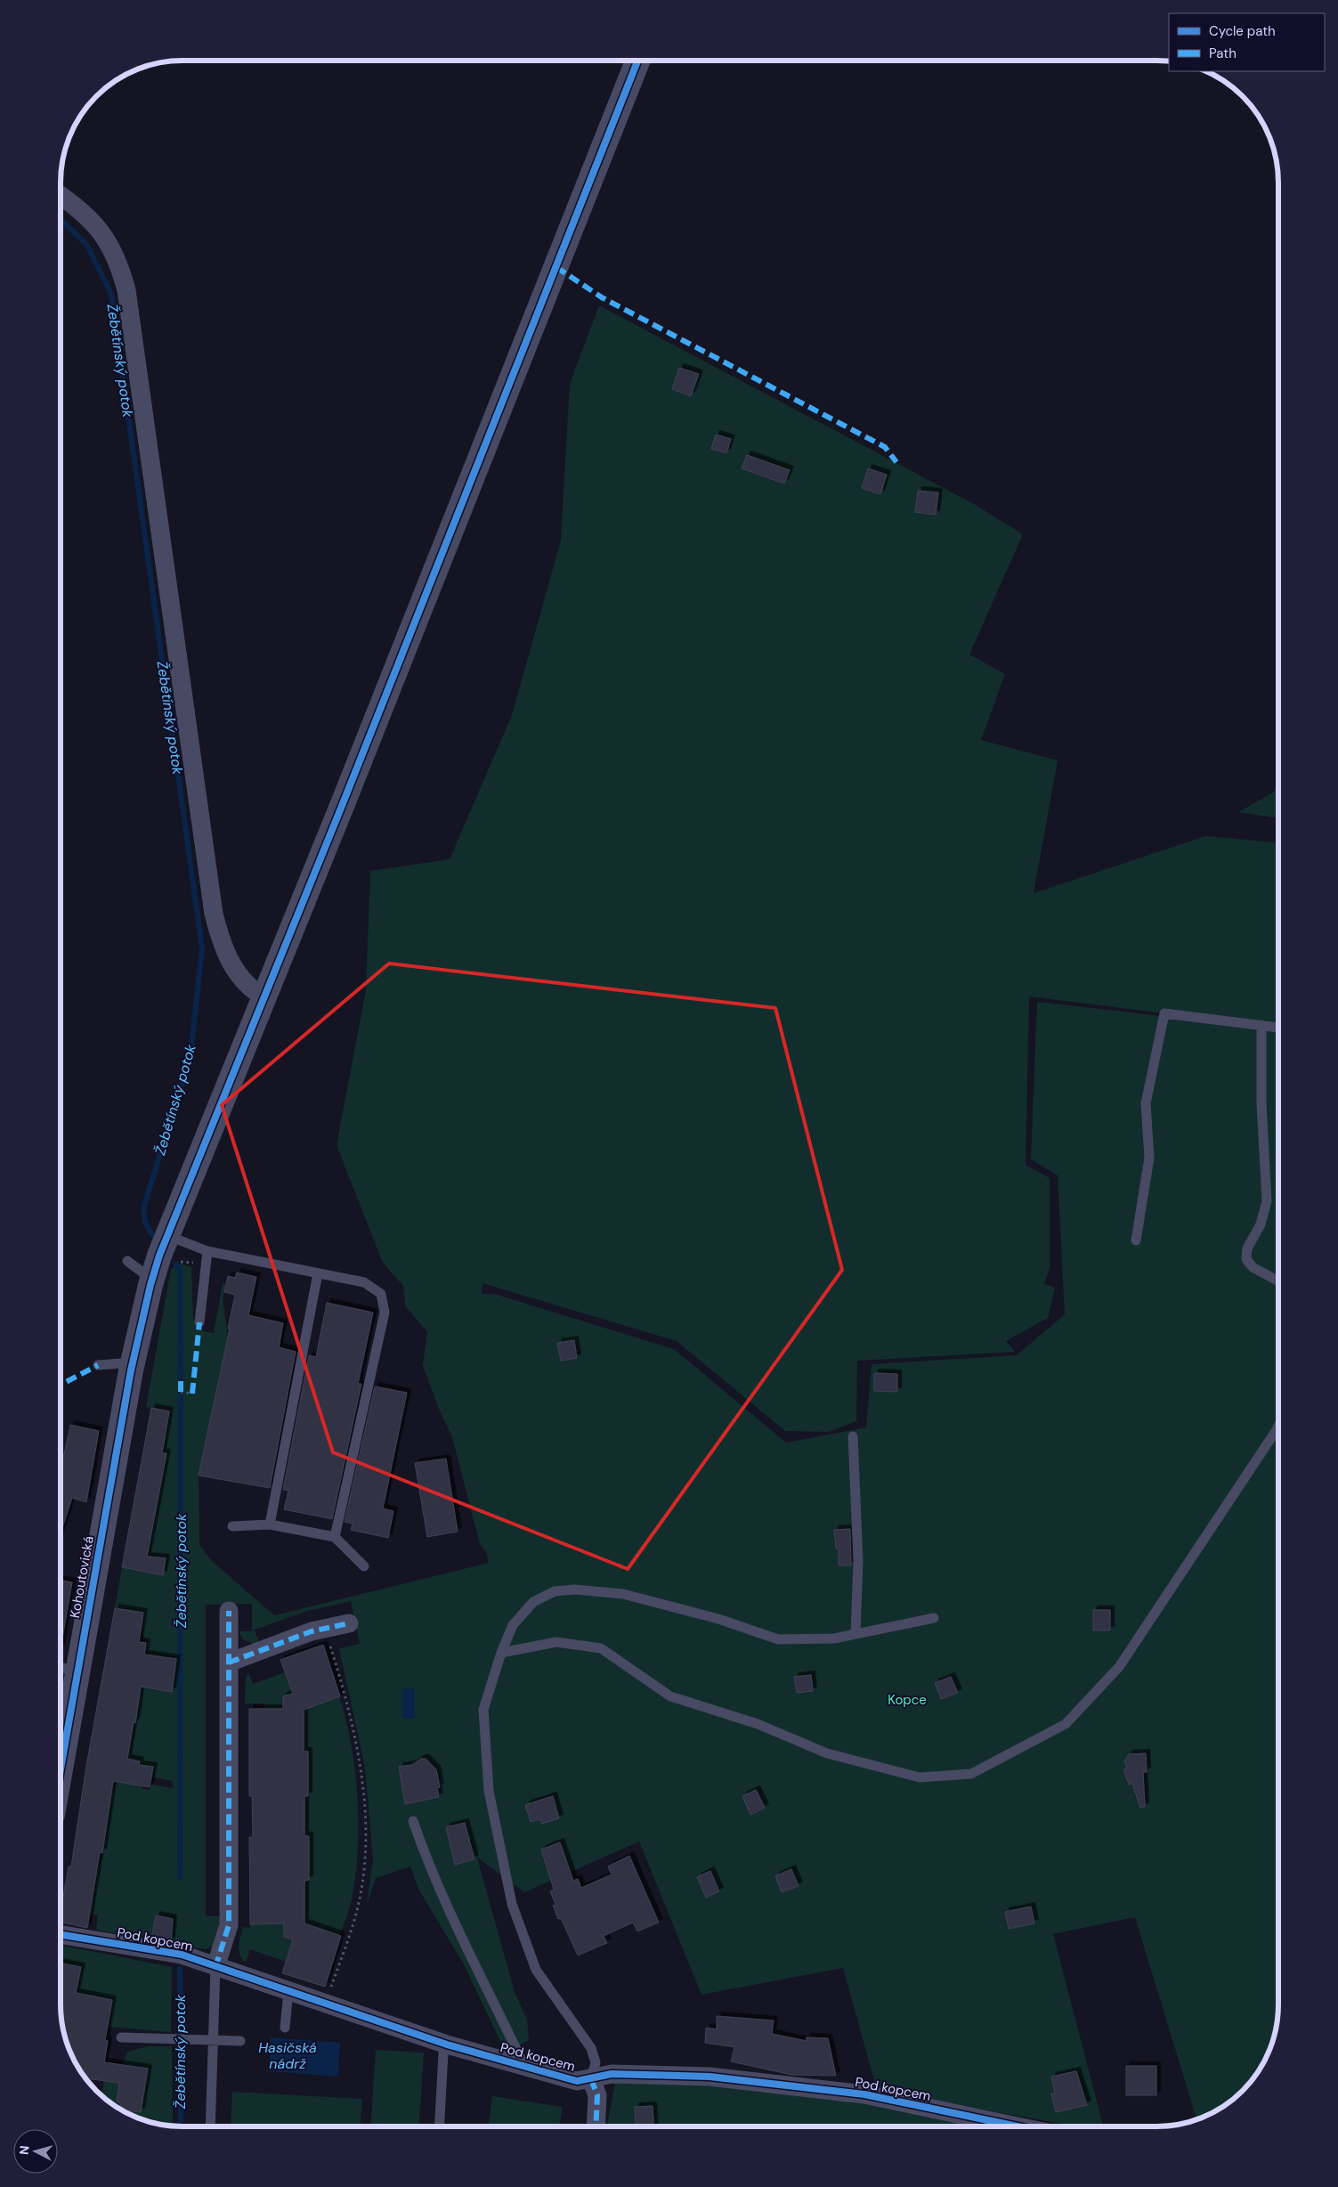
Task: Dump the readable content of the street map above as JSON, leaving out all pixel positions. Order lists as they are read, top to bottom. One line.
{"streets":{"street":["Kohoutovická","Pod kopcem"]},"water":["Žebětínský potok","Hasičská nádrž"],"parks":["Kopce"],"legend":["Cycle path","Path"],"north":"left"}
